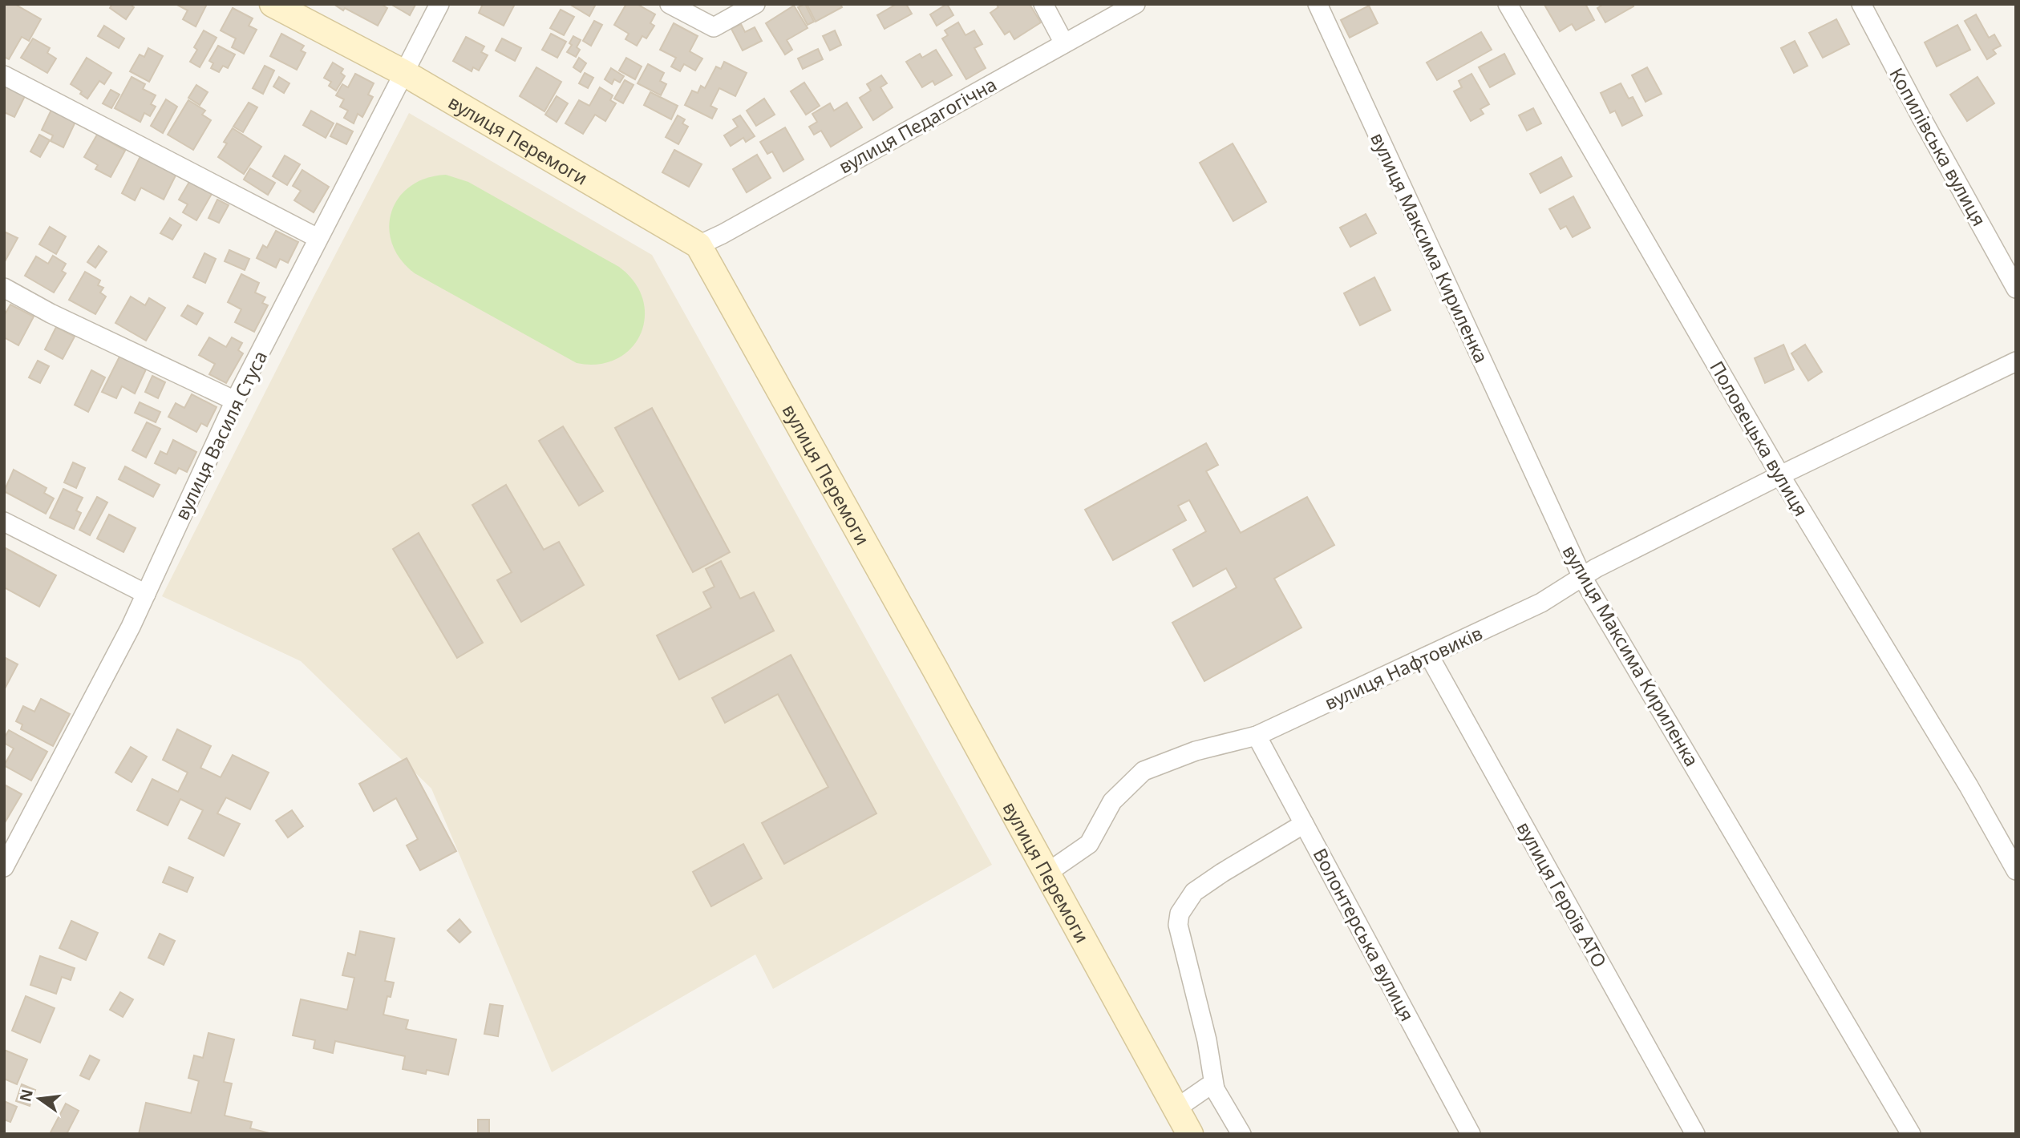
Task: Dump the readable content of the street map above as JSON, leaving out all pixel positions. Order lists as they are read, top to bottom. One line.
{"streets":{"street":["вулиця Педагогічна","вулиця Перемоги","Копилівська вулиця","вулиця Максима Кириленка","вулиця Василя Стуса","Половецька вулиця","вулиця Нафтовиків","вулиця Героїв АТО","Волонтерська вулиця"]},"crossings":[["вулиця Педагогічна","вулиця Перемоги"],["вулиця Перемоги","вулиця Василя Стуса"],["вулиця Перемоги","вулиця Нафтовиків"],["вулиця Максима Кириленка","вулиця Нафтовиків"],["Половецька вулиця","вулиця Нафтовиків"],["вулиця Нафтовиків","вулиця Героїв АТО"],["вулиця Нафтовиків","Волонтерська вулиця"]],"north":"left"}
